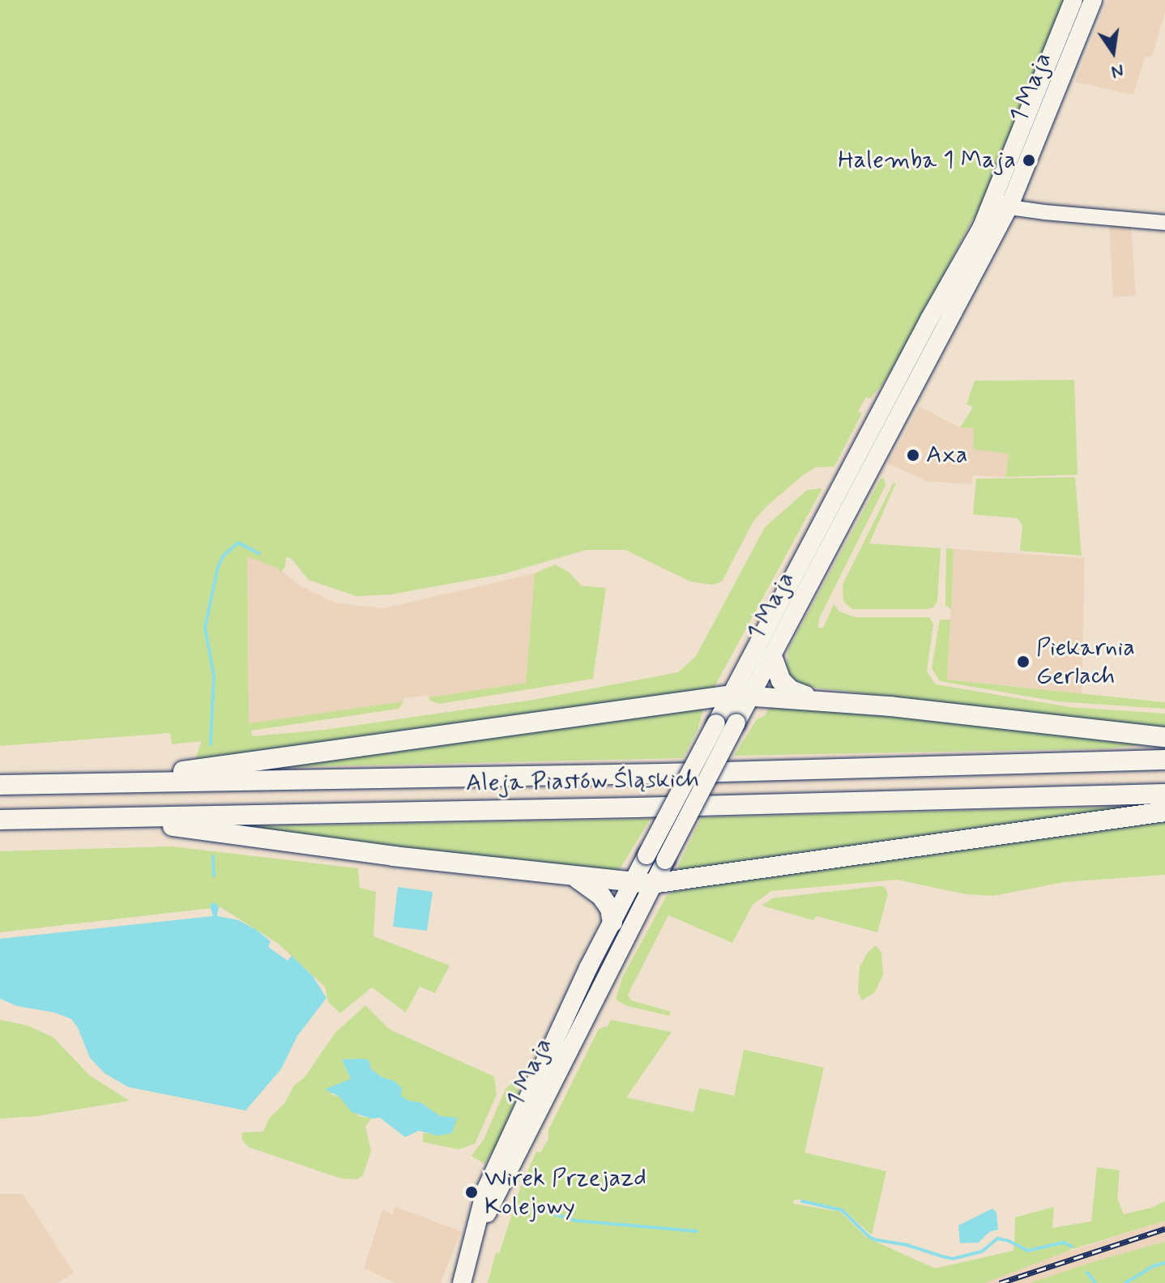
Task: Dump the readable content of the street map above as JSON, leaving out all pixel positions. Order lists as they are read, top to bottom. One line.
{"streets":{"highway":["Aleja Piastów Śląskich"],"main road":["1 Maja"]},"places":["Halemba 1 Maja","Axa","Piekarnia Gerlach","Wirek Przejazd Kolejowy"],"north":"bottom"}
